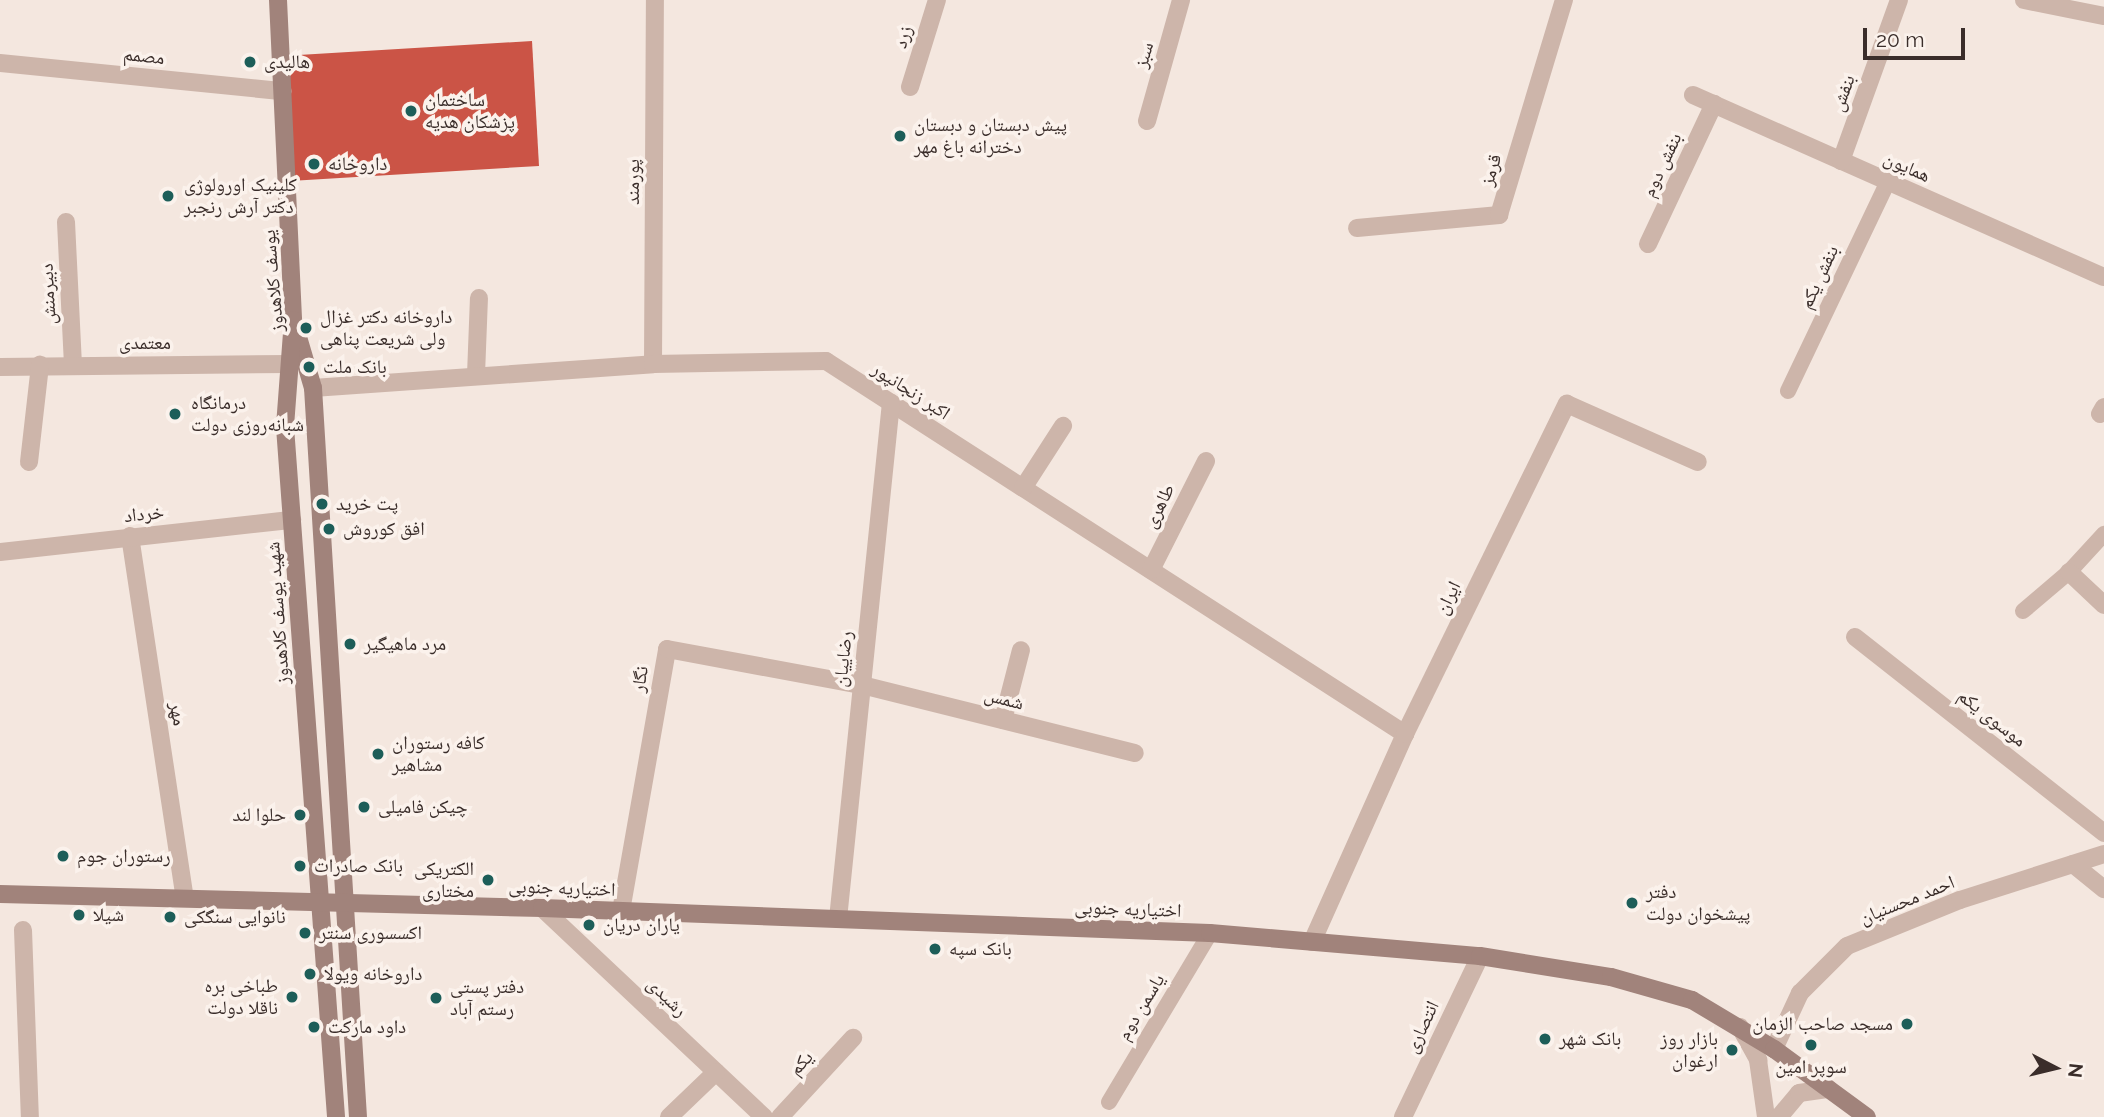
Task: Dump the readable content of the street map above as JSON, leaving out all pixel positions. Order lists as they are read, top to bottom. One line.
{"streets":{"main road":["یوسف کلاهدوز","شهید یوسف کلاهدوز","اختیاریه جنوبی"],"street":["زرد","سبز","مصمم","بنفش","بنفش دوم","همایون","قرمز","پورمند","دبیرمنش","معتمدی","اکبر زنجانپور","طاهری","خرداد","ایران","رضاییان","نگار","شمس","مهر","موسوی یکم","احمد محسنیان","رشیدی","انتصاری","یکم"],"lane":["بنفش یکم","یاسمن دوم"]},"crossings":[["مصمم","یوسف کلاهدوز"],["بنفش","همایون"],["بنفش دوم","همایون"],["همایون","بنفش یکم"],["پورمند","اکبر زنجانپور"],["یوسف کلاهدوز","اکبر زنجانپور"],["یوسف کلاهدوز","شهید یوسف کلاهدوز"],["دبیرمنش","معتمدی"],["معتمدی","شهید یوسف کلاهدوز"],["اکبر زنجانپور","طاهری"],["اکبر زنجانپور","ایران"],["اکبر زنجانپور","رضاییان"],["خرداد","شهید یوسف کلاهدوز"],["خرداد","مهر"],["ایران","اختیاریه جنوبی"],["شهید یوسف کلاهدوز","اختیاریه جنوبی"],["رضاییان","نگار"],["رضاییان","شمس"],["رضاییان","اختیاریه جنوبی"],["نگار","شمس"],["نگار","اختیاریه جنوبی"],["اختیاریه جنوبی","احمد محسنیان"],["اختیاریه جنوبی","رشیدی"],["اختیاریه جنوبی","یاسمن دوم"],["اختیاریه جنوبی","انتصاری"]],"places":["هالیدی","ساختمان پزشکان هدیه","پیش دبستان و دبستان دخترانه باغ مهر","داروخانه","کلینیک اورولوژی دکتر آرش رنجبر","داروخانه دکتر غزال ولی شریعت پناهی","بانک ملت","درمانگاه شبانه‌روزی دولت","پت خرید","افق کوروش","مرد ماهیگیر","کافه رستوران مشاهیر","چیکن فامیلی","حلوا لند","رستوران جوم","بانک صادرات","الکتریکی مختاری","دفتر پیشخوان دولت","شیلا","نانوایی سنگکی","یاران دریان","اکسسوری سنتر","بانک سپه","داروخانه ویولا","طباخی بره ناقلا دولت","دفتر پستی رستم آباد","مسجد صاحب الزمان","داود مارکت","بانک شهر","سوپر امین","بازار روز ارغوان"],"scale_bar":"20 m","north":"right"}
